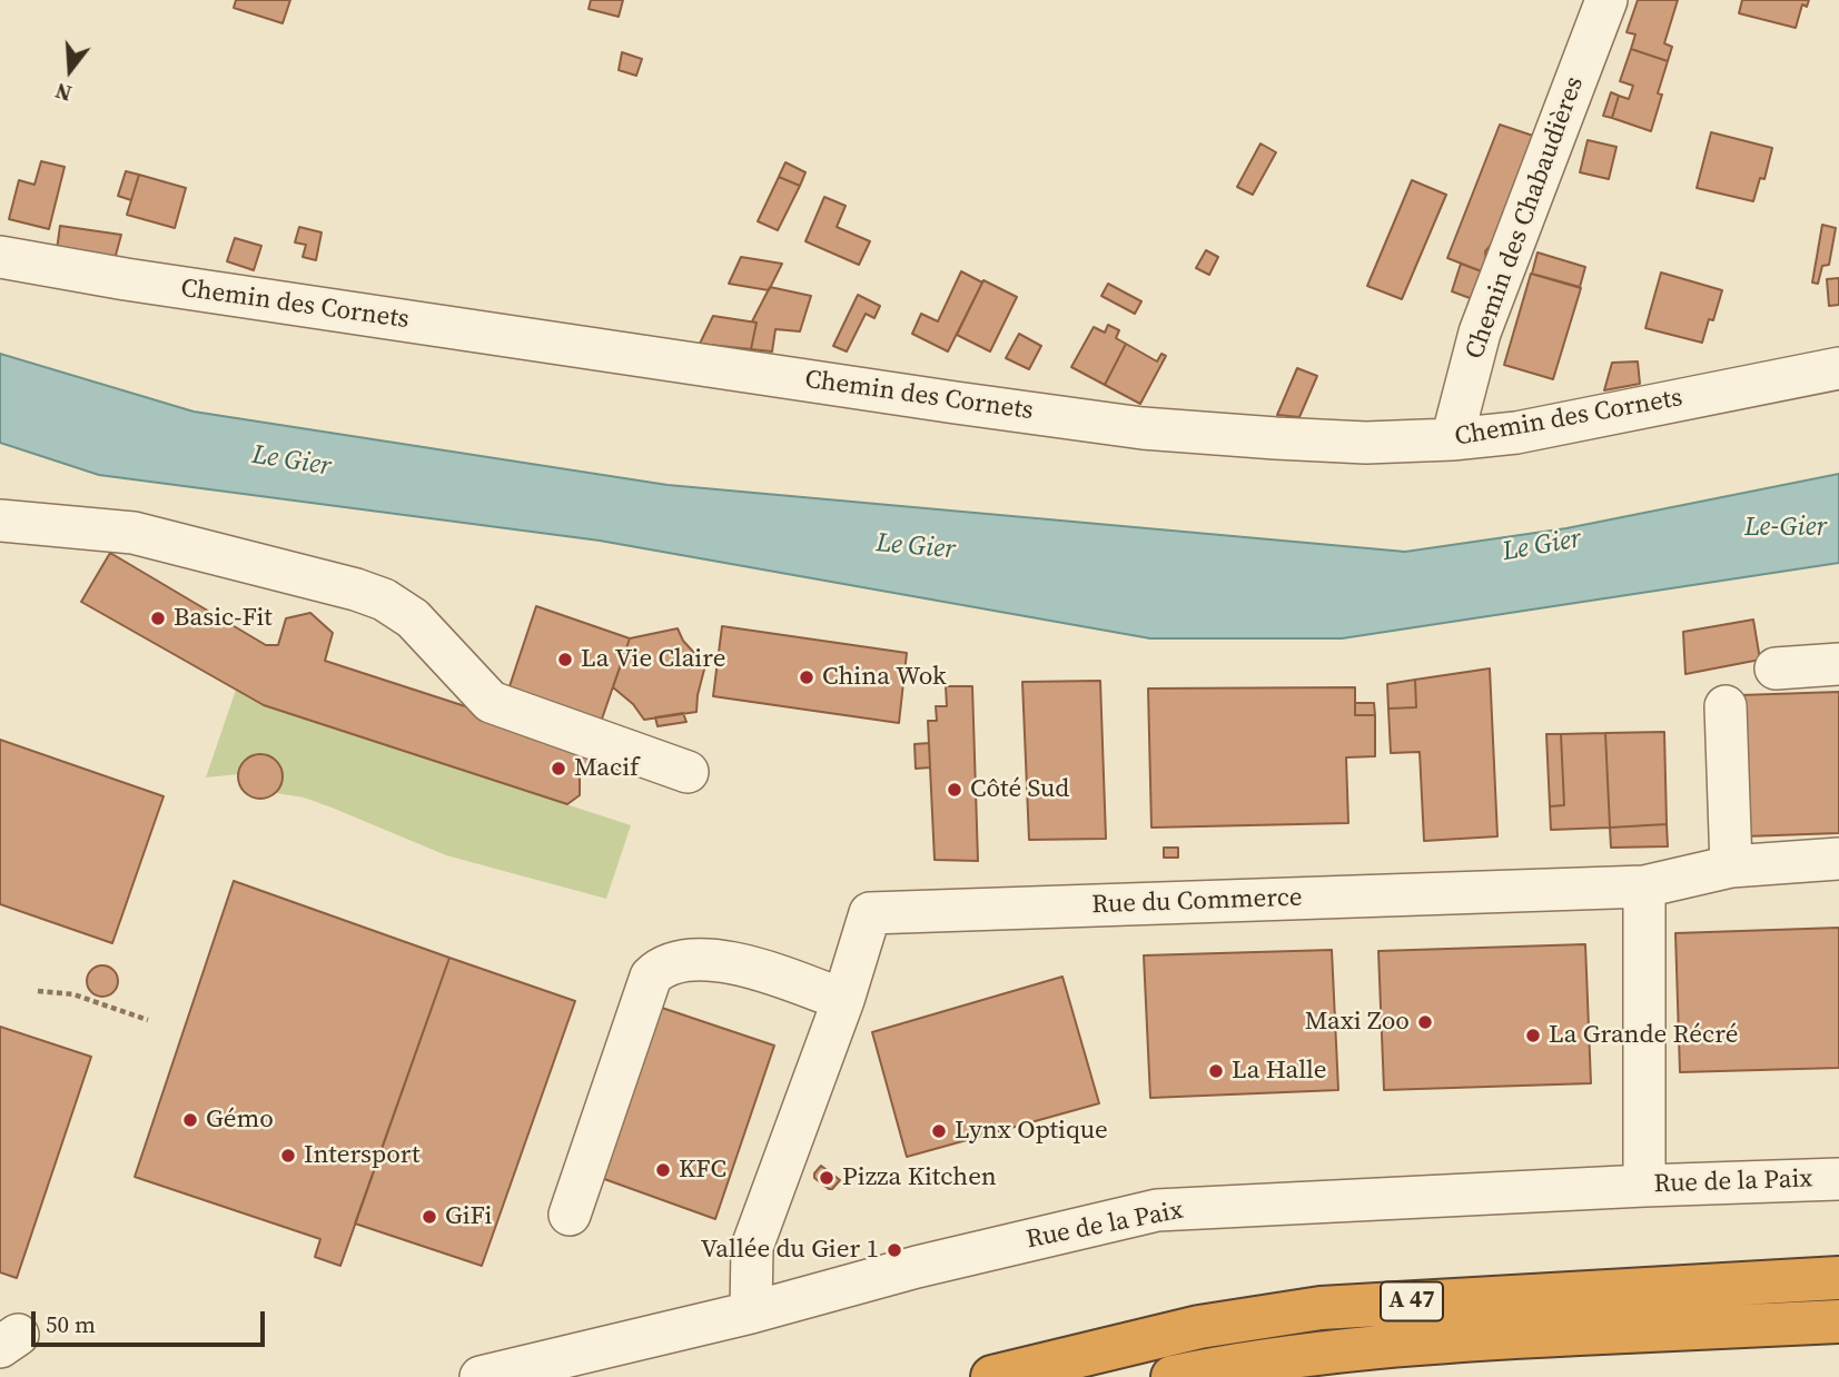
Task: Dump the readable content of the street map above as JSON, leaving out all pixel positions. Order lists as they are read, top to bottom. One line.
{"streets":{"highway":["A 47"],"street":["Chemin des Chabaudières","Chemin des Cornets","Rue du Commerce","Rue de la Paix"]},"crossings":[["Chemin des Chabaudières","Chemin des Cornets"],["Rue du Commerce","Rue de la Paix"]],"water":["Le Gier","Le-Gier"],"places":["Basic-Fit","La Vie Claire","China Wok","Macif","Côté Sud","Maxi Zoo","La Grande Récré","La Halle","Gémo","Lynx Optique","Intersport","KFC","Pizza Kitchen","GiFi","Vallée du Gier 1"],"scale_bar":"50 m","north":"bottom"}
